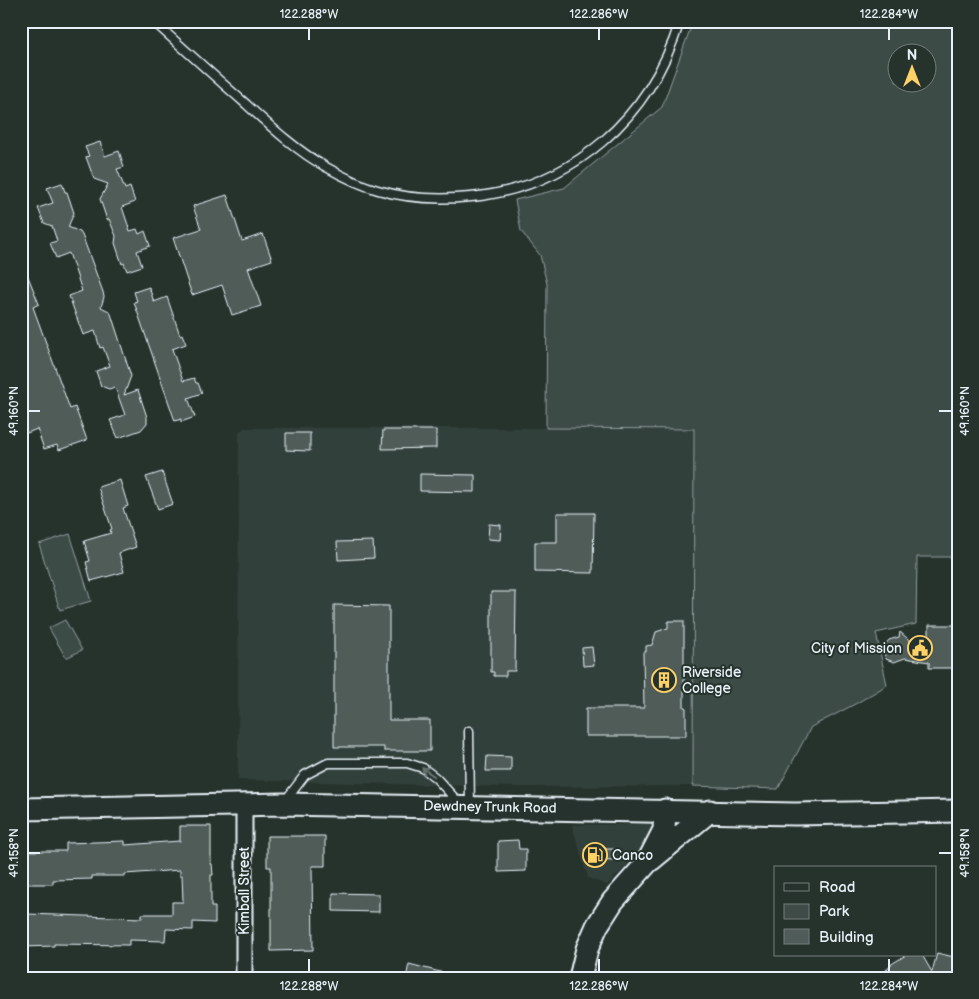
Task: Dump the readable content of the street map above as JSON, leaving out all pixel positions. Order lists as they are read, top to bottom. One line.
{"streets":{"main road":["Dewdney Trunk Road"],"street":["Kimball Street"]},"crossings":[["Dewdney Trunk Road","Kimball Street"]],"places":{"public building":["City of Mission"],"building":["Riverside College"],"fuel station":["Canco"]},"legend":["Road","Park","Building"],"north":"top","coordinates":["122.288°W","122.286°W","122.284°W","49.160°N","49.158°N"]}
